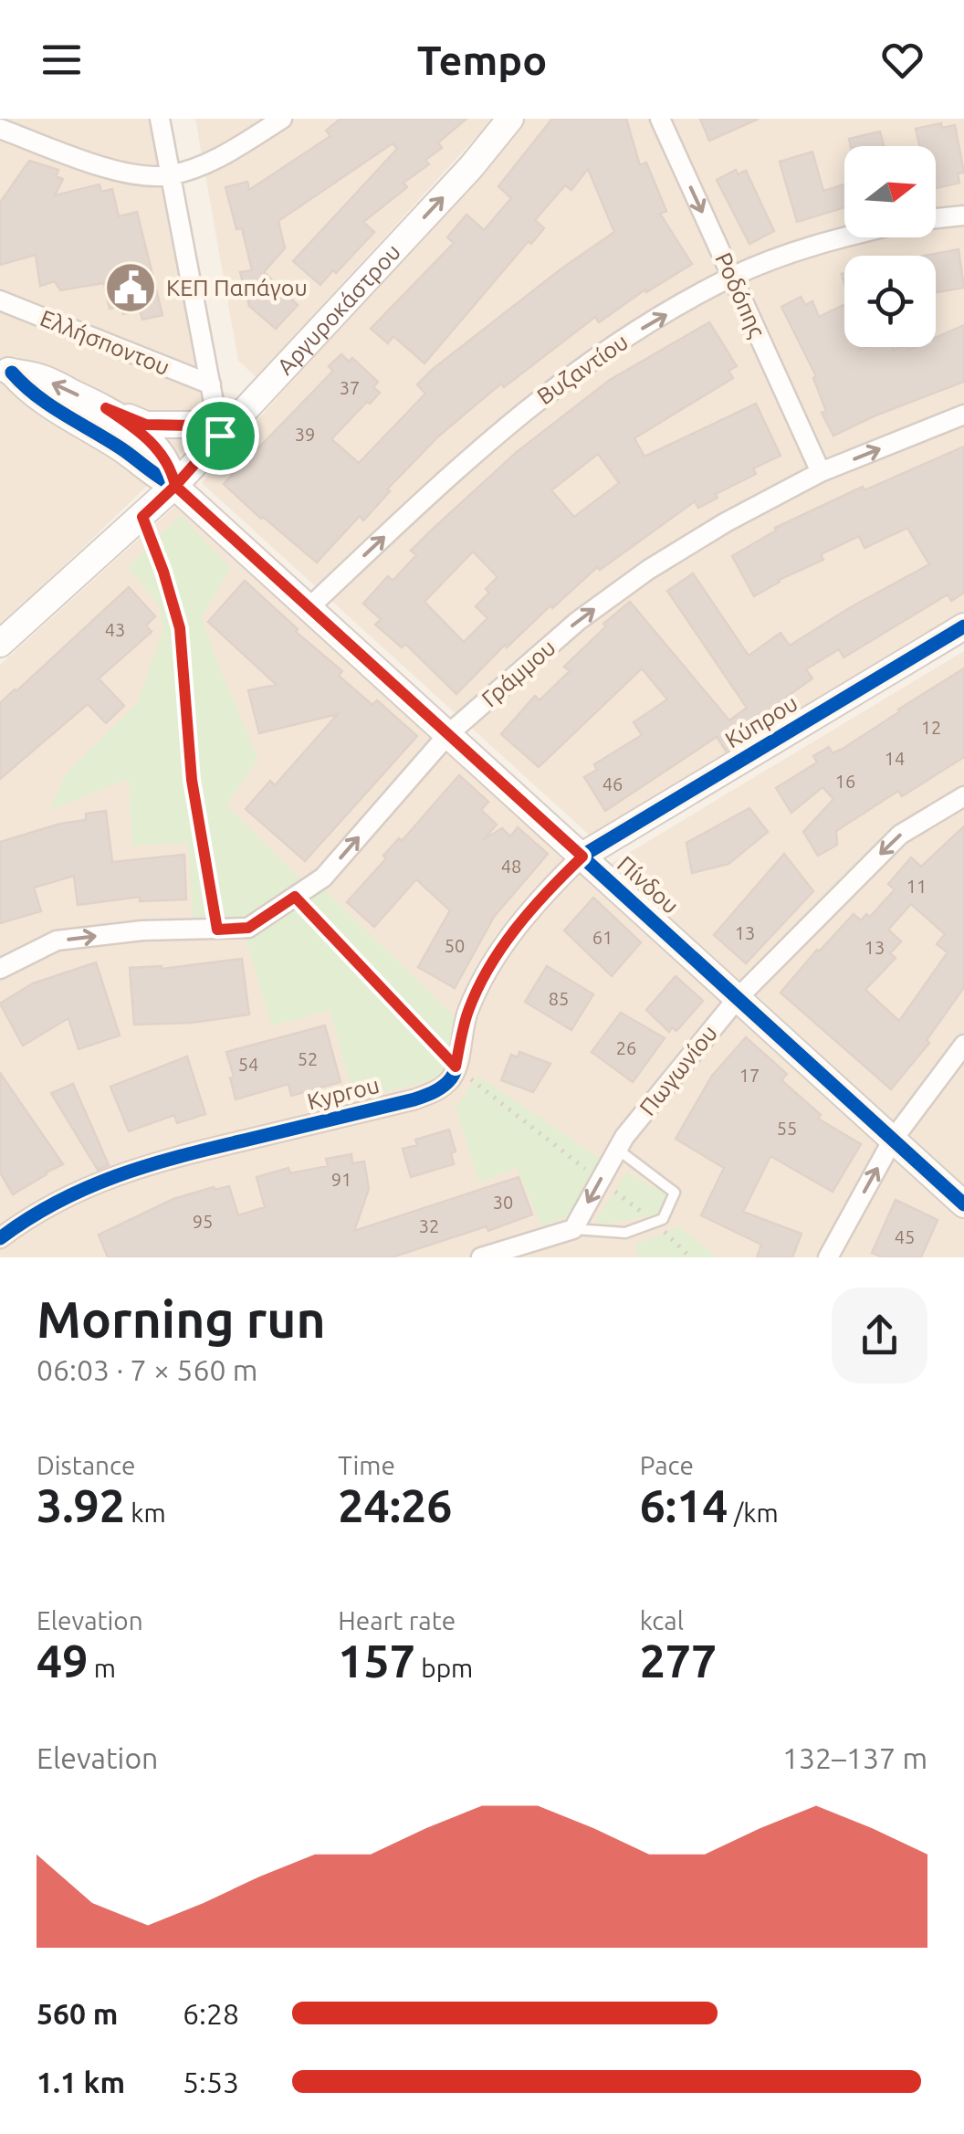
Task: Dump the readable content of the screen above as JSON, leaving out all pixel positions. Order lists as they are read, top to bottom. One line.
{"streets":{"street":["Ροδόπης","Αργυροκάστρου","Ελλήσποντου","Βυζαντίου","Γράμμου","Κύπρου","Πίνδου","Πωγωνίου","Kyprou"]},"crossings":[["Ροδόπης","Βυζαντίου"],["Ροδόπης","Γράμμου"],["Αργυροκάστρου","Ελλήσποντου"],["Αργυροκάστρου","Πίνδου"],["Βυζαντίου","Πίνδου"],["Γράμμου","Πίνδου"],["Κύπρου","Πίνδου"],["Πίνδου","Πωγωνίου"]],"one_way":["Ροδόπης","Αργυροκάστρου","Βυζαντίου","Γράμμου","Πωγωνίου"],"places":{"public building":["ΚΕΠ Παπάγου"]},"house_numbers":["37","39","43","12","14","16","46","48","11","13","61","50","13","85","26","52","54","17","55","91","30","95","32","45"],"north":"right","page":{"header":"Tempo","heading":["Morning run","06:03 · 7 × 560 m"],"stats":[["Distance","3.92 km"],["Time","24:26"],["Pace","6:14 /km"],["Elevation","49 m"],["Heart rate","157 bpm"],["kcal","277"]],"chart":["Elevation","132–137 m"],"list":[{"name":"560 m","note":"6:28"},{"name":"1.1 km","note":"5:53"}]}}
